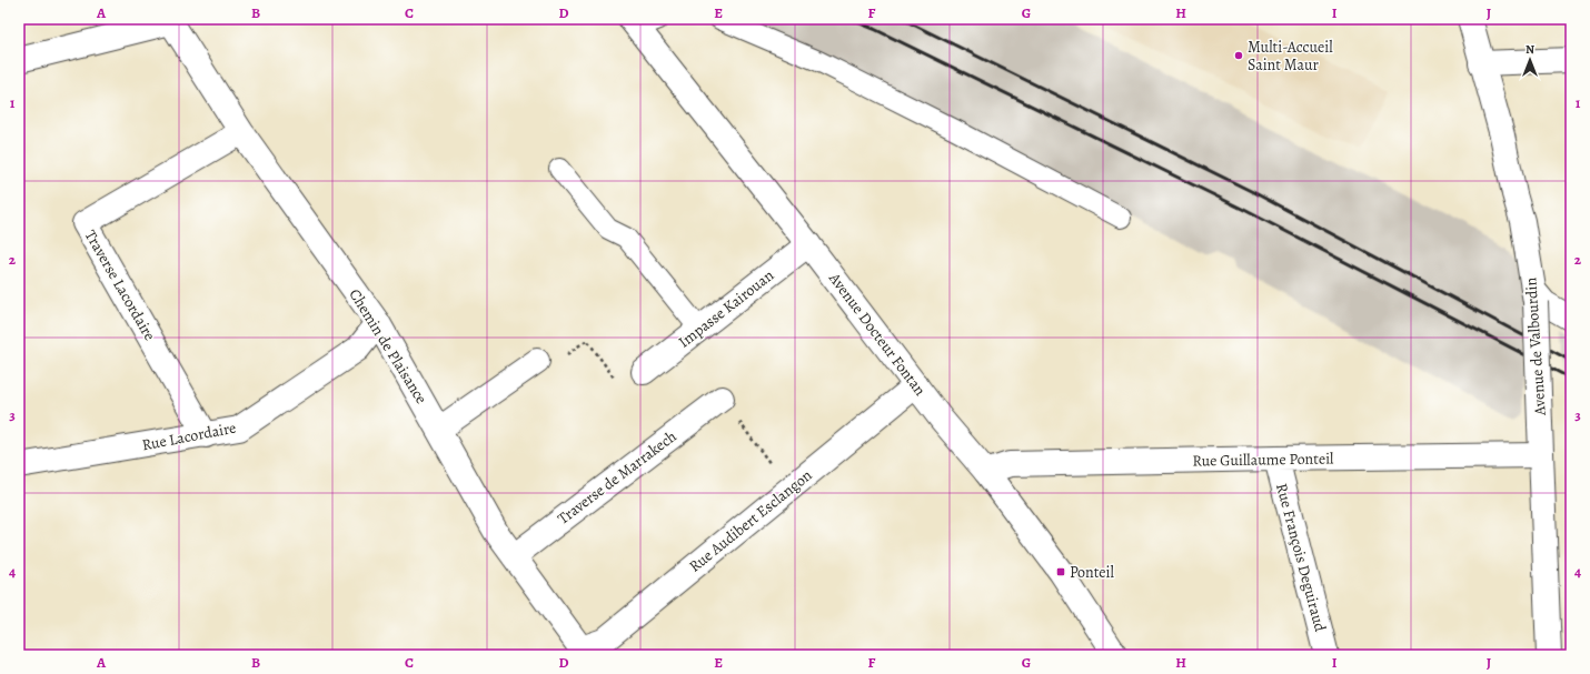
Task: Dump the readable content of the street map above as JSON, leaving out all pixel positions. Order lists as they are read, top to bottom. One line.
{"streets":{"street":["Traverse Lacordaire","Impasse Kairouan","Avenue Docteur Fontan","Chemin de Plaisance","Avenue de Valbourdin","Rue Lacordaire","Rue Guillaume Ponteil","Traverse de Marrakech","Rue Audibert Esclangon","Rue François Deguiraud"]},"crossings":[["Traverse Lacordaire","Chemin de Plaisance"],["Traverse Lacordaire","Rue Lacordaire"],["Impasse Kairouan","Avenue Docteur Fontan"],["Avenue Docteur Fontan","Rue Guillaume Ponteil"],["Avenue Docteur Fontan","Rue Audibert Esclangon"],["Chemin de Plaisance","Rue Lacordaire"],["Chemin de Plaisance","Traverse de Marrakech"],["Chemin de Plaisance","Rue Audibert Esclangon"],["Avenue de Valbourdin","Rue Guillaume Ponteil"],["Rue Guillaume Ponteil","Rue François Deguiraud"]],"places":{"other":["Multi-Accueil Saint Maur"],"transit":["Ponteil"]},"north":"top","grid":{"columns":["A","B","C","D","E","F","G","H","I","J"],"rows":["1","2","3","4"]}}
